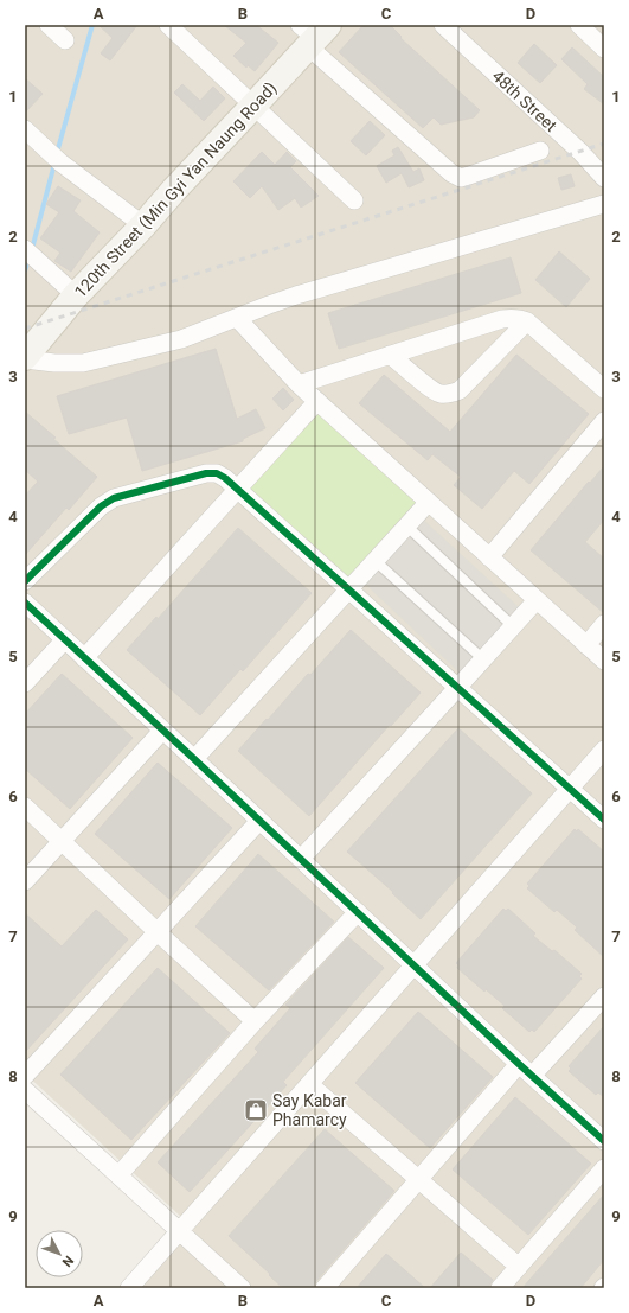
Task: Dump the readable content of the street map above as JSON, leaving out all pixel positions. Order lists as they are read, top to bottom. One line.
{"streets":{"street":["48th Street","120th Street (Min Gyi Yan Naung Road)"]},"places":{"shop":["Say Kabar Phamarcy"]},"north":"bottom right","grid":{"columns":["A","B","C","D"],"rows":["1","2","3","4","5","6","7","8","9"]}}
